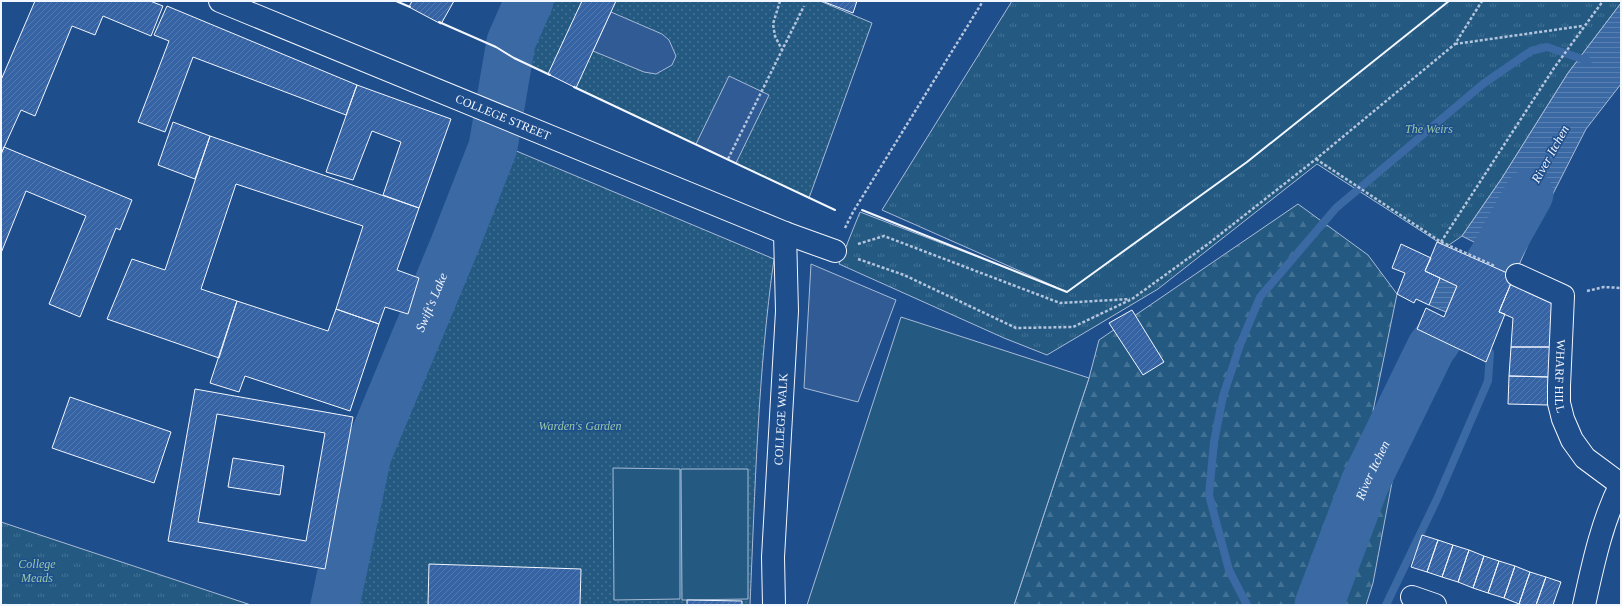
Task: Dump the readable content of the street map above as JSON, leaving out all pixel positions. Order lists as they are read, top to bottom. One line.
{"streets":{"street":["COLLEGE STREET","WHARF HILL","COLLEGE WALK"]},"crossings":[["COLLEGE STREET","COLLEGE WALK"]],"water":["River Itchen","Swift's Lake"],"parks":["The Weirs","Warden's Garden","College Meads"]}
